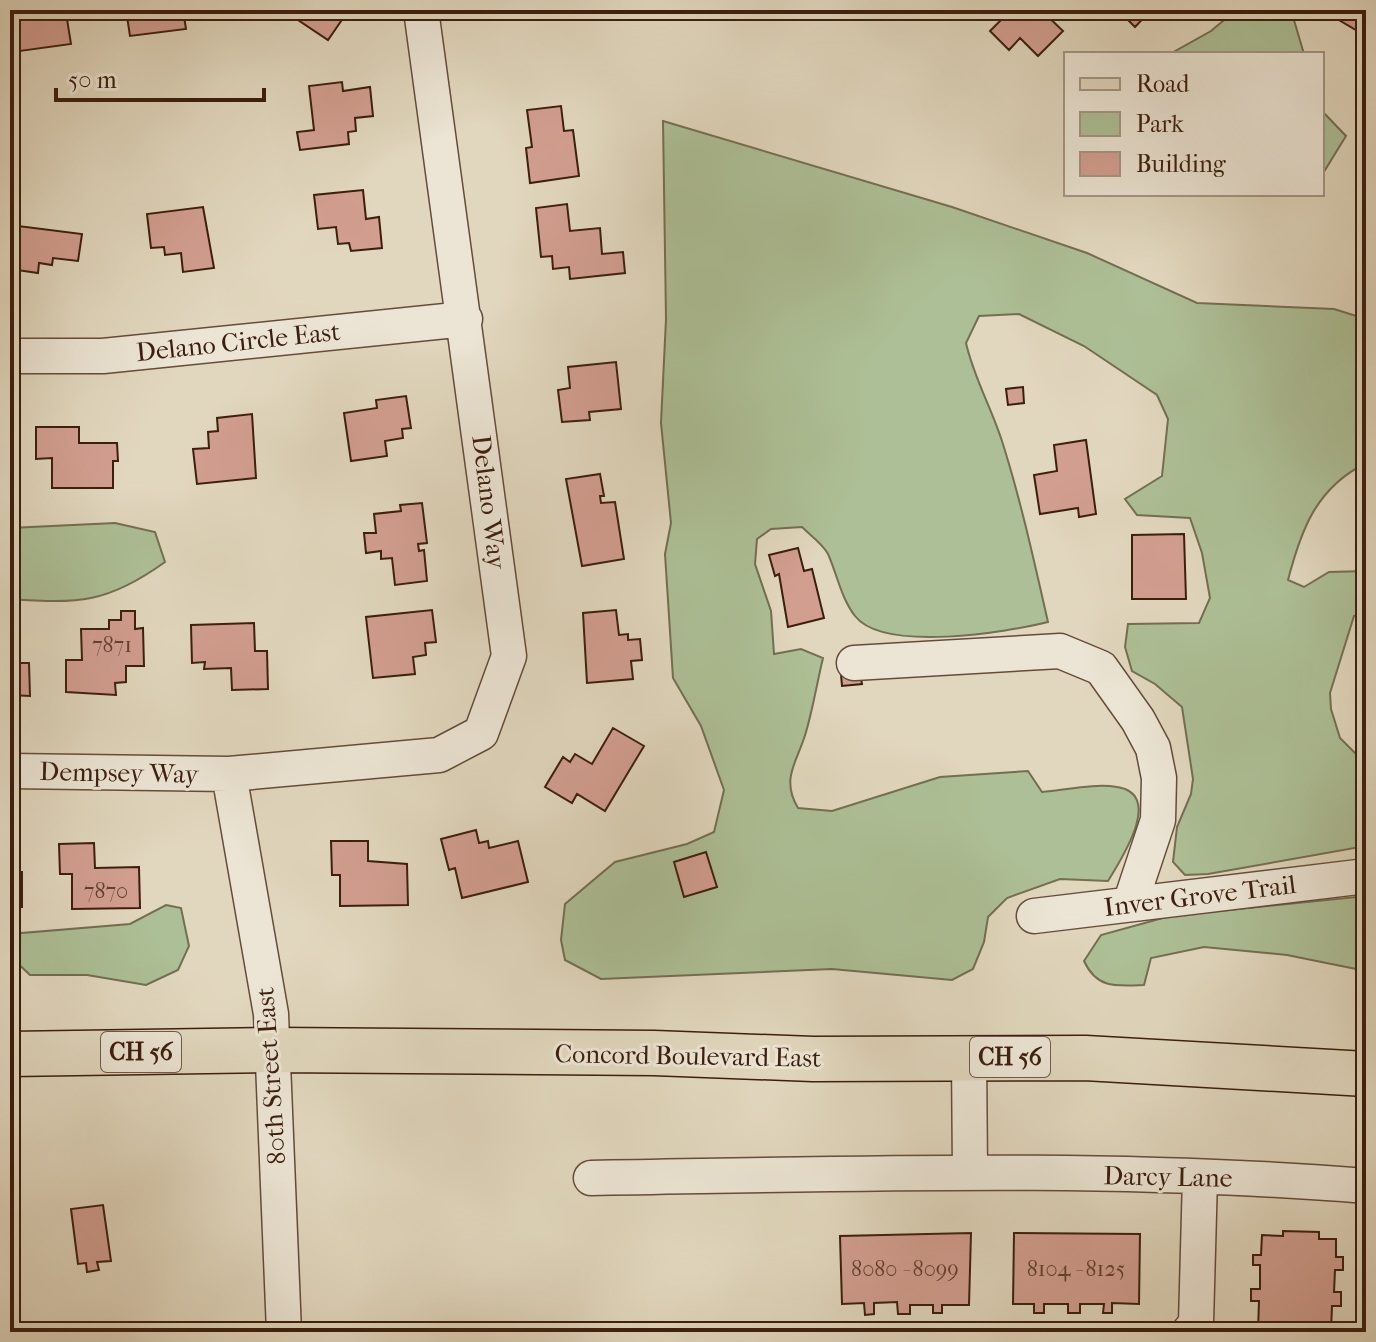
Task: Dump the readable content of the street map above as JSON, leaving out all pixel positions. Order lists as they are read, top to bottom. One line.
{"streets":{"main road":["CH 56","Concord Boulevard East"],"street":["Delano Circle East","Delano Way","Dempsey Way","Inver Grove Trail","80th Street East","Darcy Lane"]},"crossings":[["Delano Circle East","Delano Way"],["Delano Way","Dempsey Way"],["Delano Way","80th Street East"],["Dempsey Way","80th Street East"],["Concord Boulevard East","80th Street East"]],"house_numbers":["7871","7870","8080 - 8099","8104 - 8125"],"legend":["Road","Park","Building"],"scale_bar":"50 m"}
